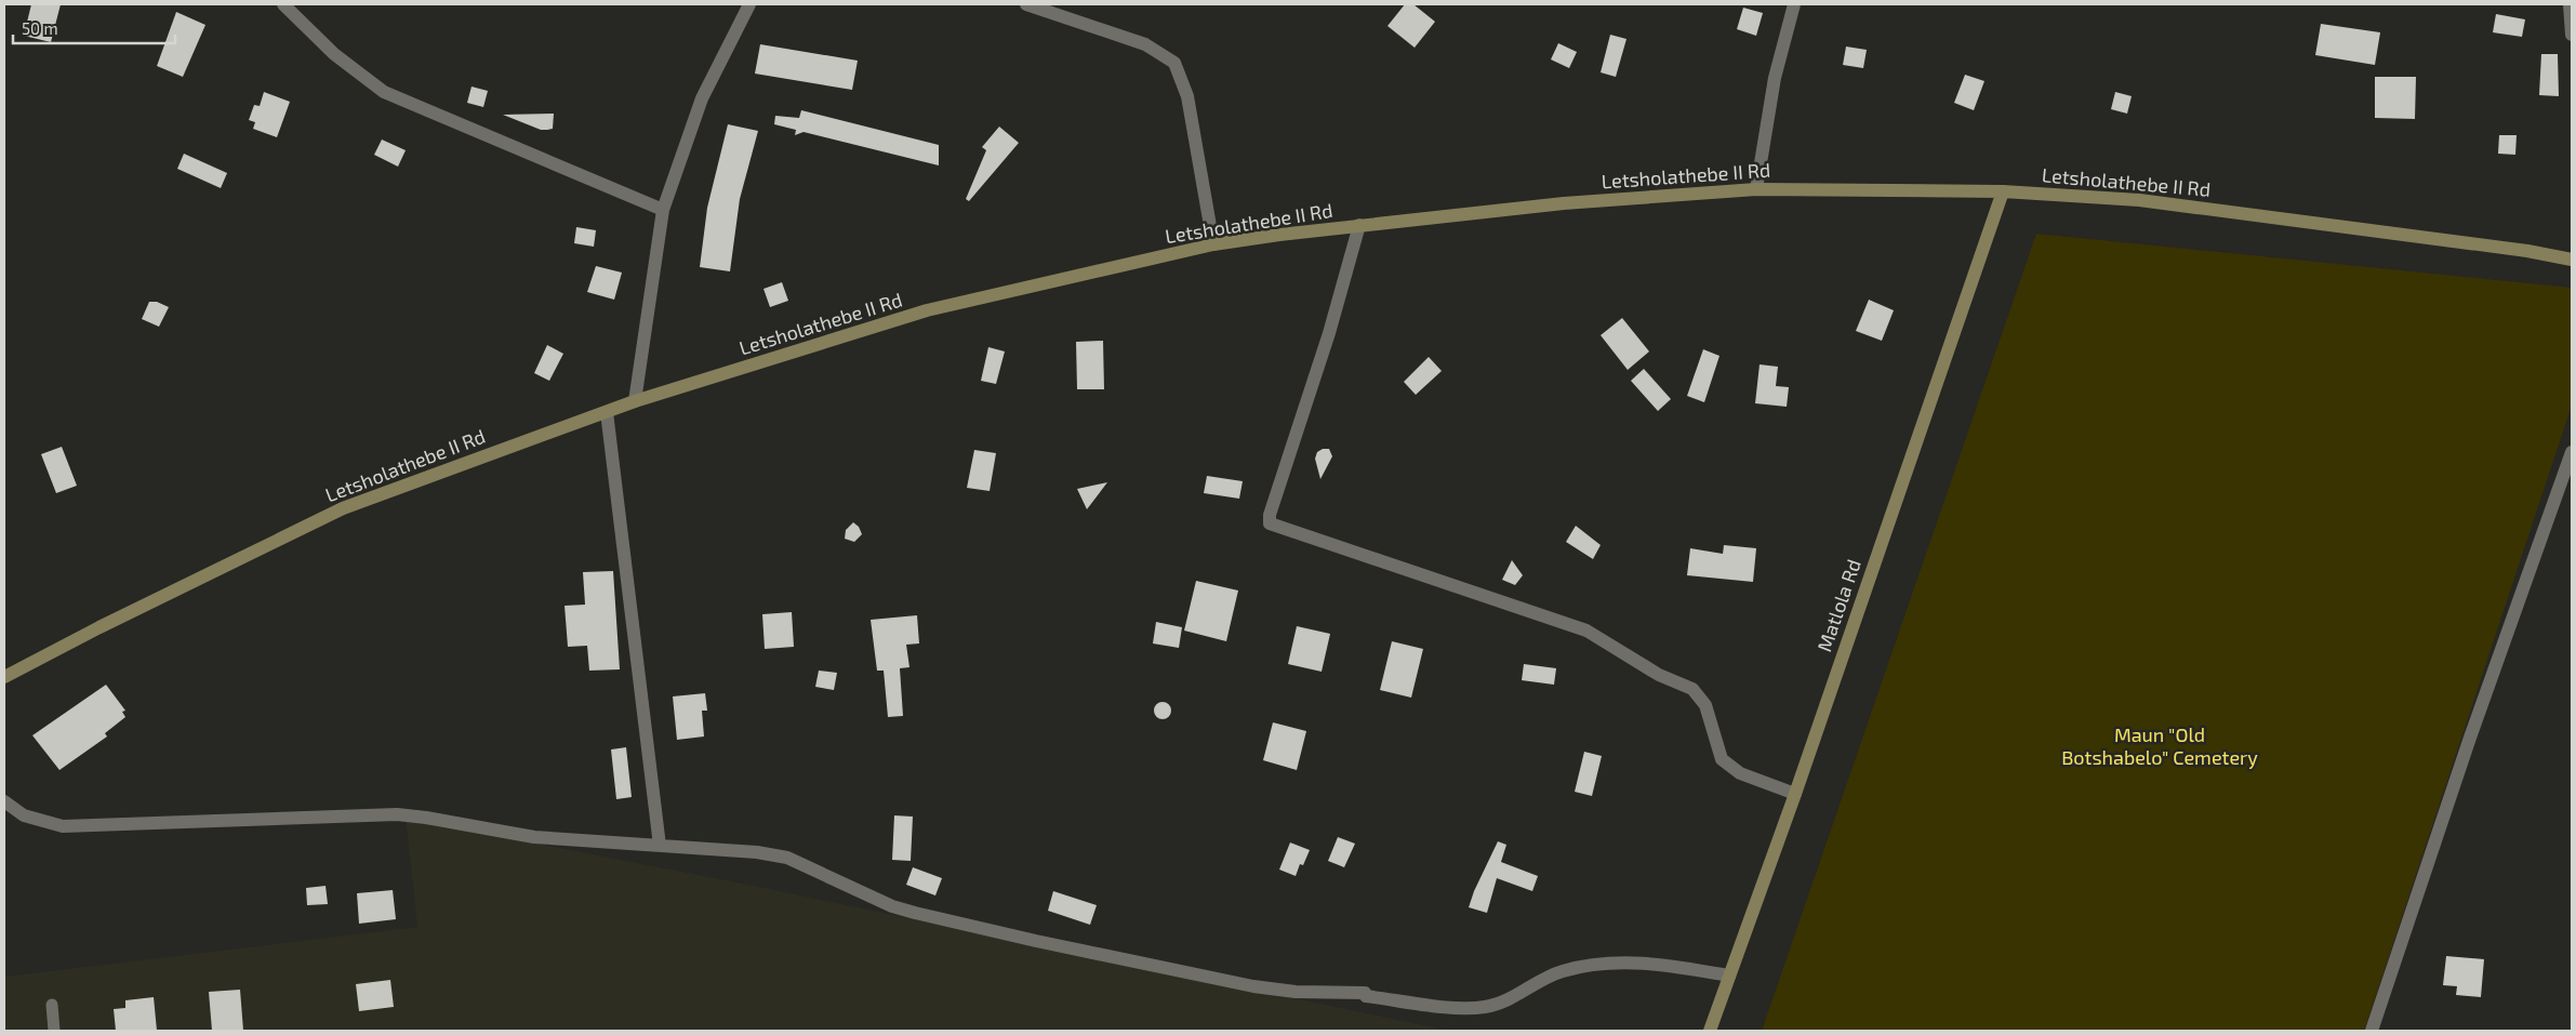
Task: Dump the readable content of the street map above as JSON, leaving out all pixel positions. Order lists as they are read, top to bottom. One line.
{"streets":{"street":["Letsholathebe II Rd","Matlola Rd"]},"crossings":[["Letsholathebe II Rd","Matlola Rd"]],"parks":["Maun \"Old Botshabelo\" Cemetery"],"scale_bar":"50 m"}
